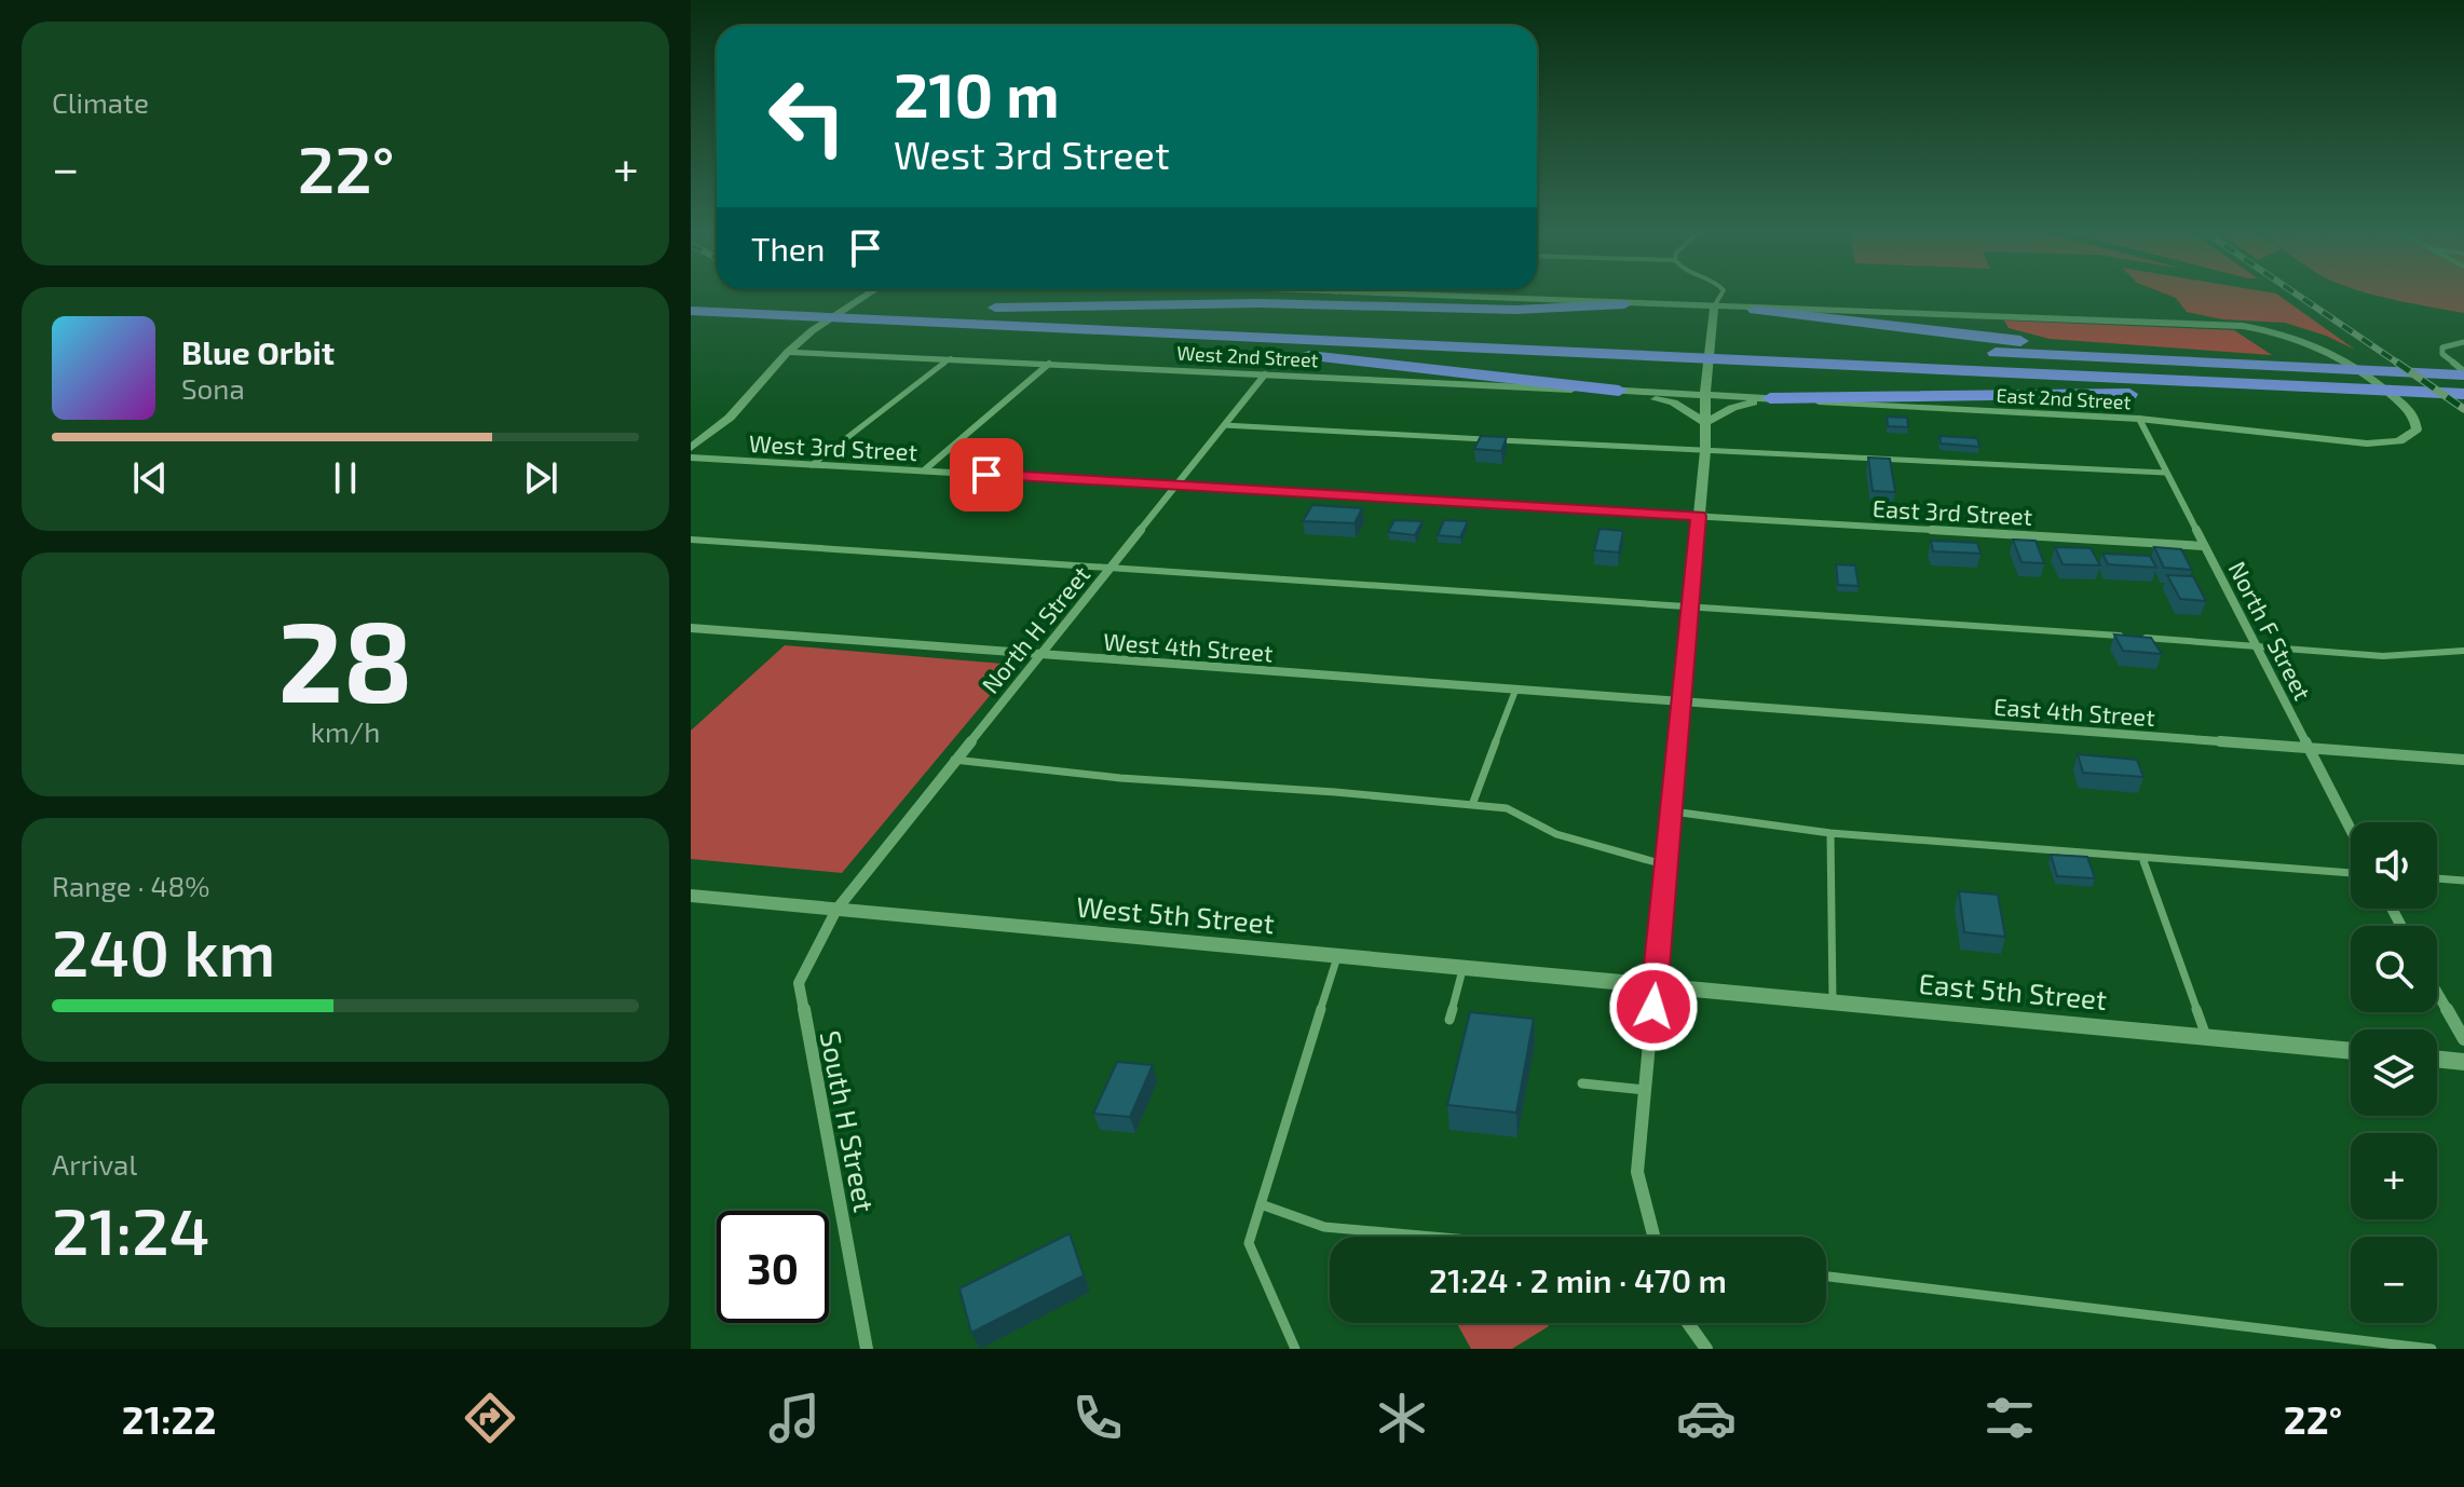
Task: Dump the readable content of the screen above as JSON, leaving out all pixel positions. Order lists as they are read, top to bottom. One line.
{"streets":{"street":["West 2nd Street","East 2nd Street","West 3rd Street","East 3rd Street","North H Street","North F Street","West 4th Street","East 4th Street","West 5th Street","East 5th Street","South H Street"]},"crossings":[["West 2nd Street","East 2nd Street"],["West 2nd Street","North H Street"],["East 2nd Street","North F Street"],["West 3rd Street","East 3rd Street"],["West 3rd Street","North H Street"],["East 3rd Street","North F Street"],["North H Street","West 4th Street"],["North H Street","West 5th Street"],["North H Street","South H Street"],["North F Street","East 4th Street"],["West 4th Street","East 4th Street"],["West 5th Street","East 5th Street"],["West 5th Street","South H Street"]],"page":{"tile":["Climate",["28","km/h"],["Range · 48%","240 km"],["Arrival","21:24"]],"turn":["210 m","West 3rd Street"],"heat":["−","22°","+"],"then":"Then","song":["Blue Orbit","Sona"],"map_buttons":["+","−"],"limit":"30","trip":"21:24 · 2 min · 470 m","tabs":["21:22","22°"]}}
